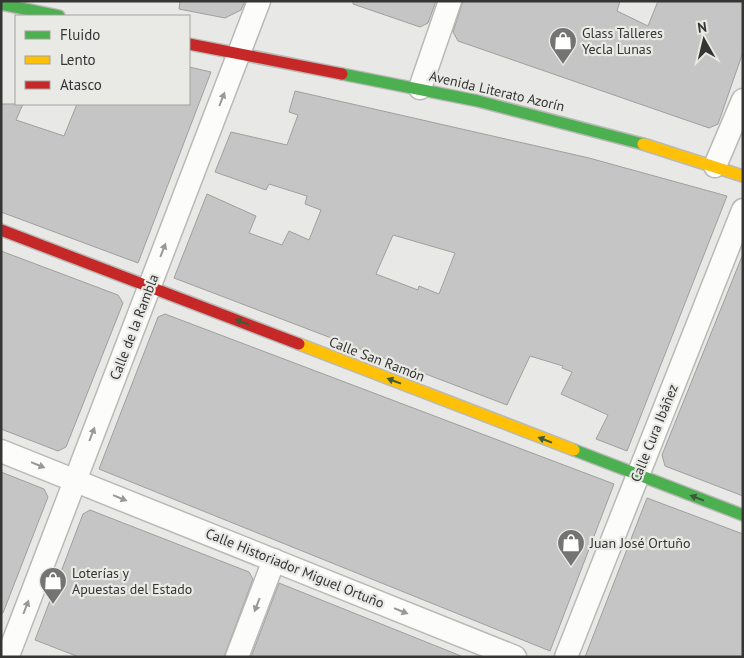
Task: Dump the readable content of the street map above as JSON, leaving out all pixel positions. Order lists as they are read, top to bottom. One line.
{"streets":{"street":["Avenida Literato Azorín","Calle de la Rambla","Calle San Ramón","Calle Cura Ibáñez","Calle Historiador Miguel Ortuño"]},"crossings":[["Avenida Literato Azorín","Calle de la Rambla"],["Calle de la Rambla","Calle San Ramón"],["Calle de la Rambla","Calle Historiador Miguel Ortuño"],["Calle San Ramón","Calle Cura Ibáñez"]],"one_way":["Calle de la Rambla","Calle San Ramón","Calle Historiador Miguel Ortuño"],"places":{"shop":["Glass Talleres Yecla Lunas","Juan José Ortuño","Loterías y Apuestas del Estado"]},"legend":["Fluido","Lento","Atasco"],"north":"top"}
